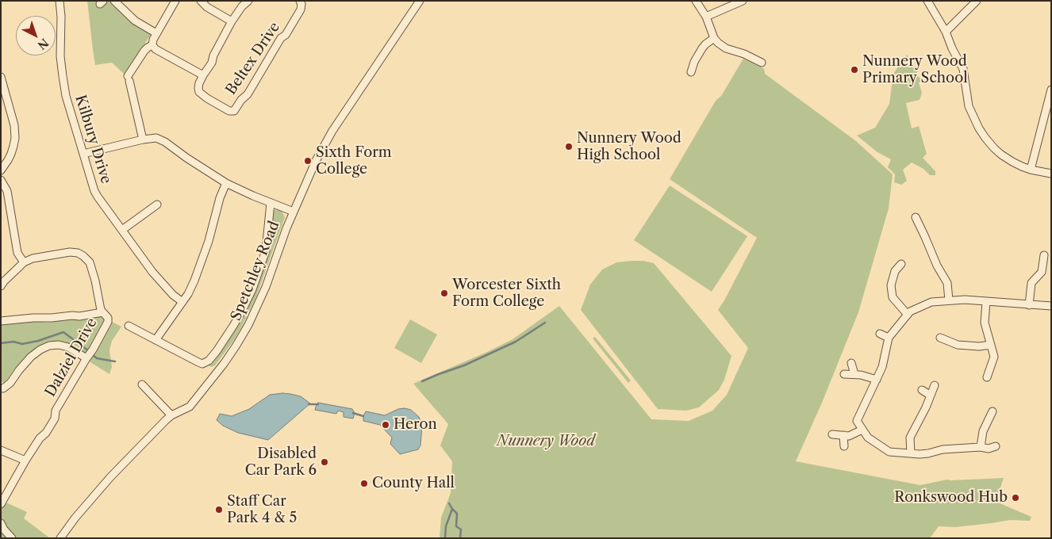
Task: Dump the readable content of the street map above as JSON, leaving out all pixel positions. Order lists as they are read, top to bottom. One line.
{"streets":{"street":["Beltex Drive","Kilbury Drive","Spetchley Road","Dalziel Drive"]},"parks":["Nunnery Wood"],"places":["Nunnery Wood Primary School","Nunnery Wood High School","Sixth Form College","Worcester Sixth Form College","Heron","Disabled Car Park 6","County Hall","Ronkswood Hub","Staff Car Park 4 & 5"],"north":"bottom right"}
